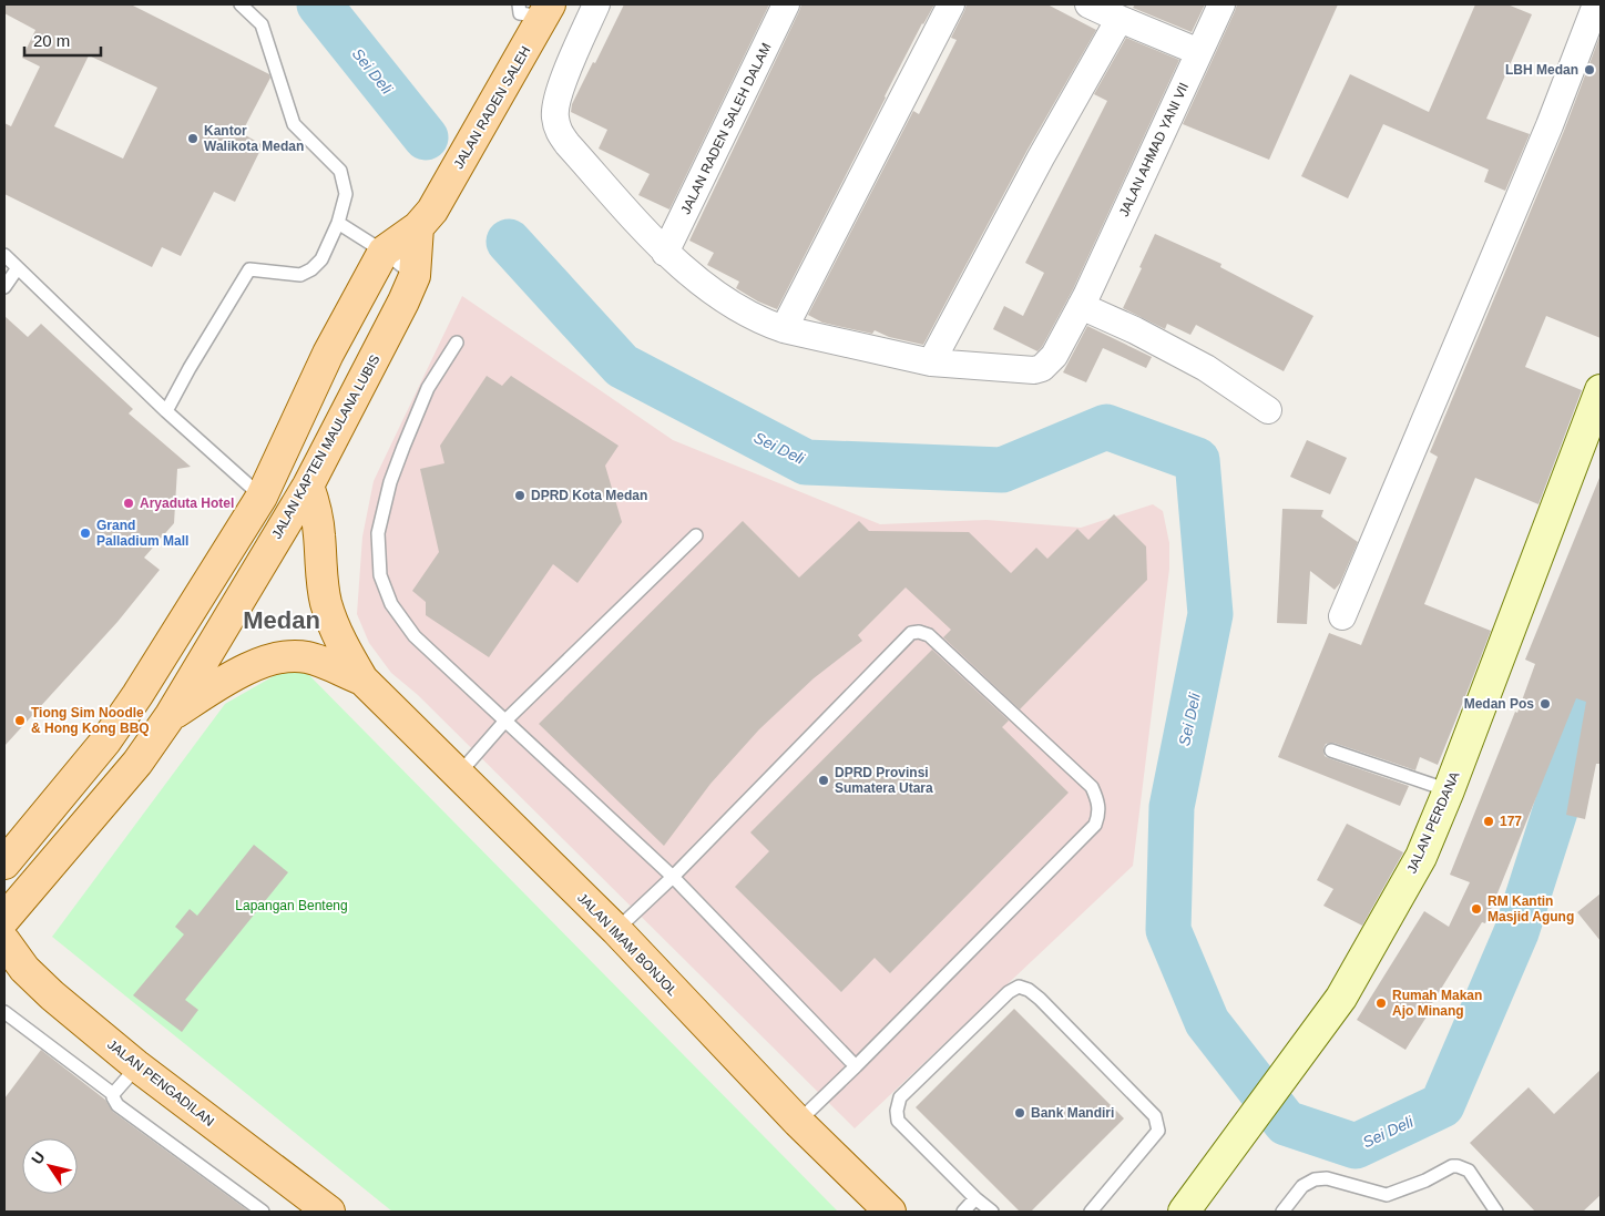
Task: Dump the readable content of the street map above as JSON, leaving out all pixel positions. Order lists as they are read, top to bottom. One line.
{"streets":{"main road":["JALAN RADEN SALEH","JALAN KAPTEN MAULANA LUBIS","JALAN PERDANA","JALAN IMAM BONJOL","JALAN PENGADILAN"],"street":["JALAN RADEN SALEH DALAM","JALAN AHMAD YANI VII"]},"crossings":[["JALAN RADEN SALEH","JALAN KAPTEN MAULANA LUBIS"],["JALAN KAPTEN MAULANA LUBIS","JALAN IMAM BONJOL"]],"districts":["Medan"],"water":["Sei Deli"],"parks":["Lapangan Benteng"],"places":["LBH Medan","Kantor Walikota Medan","DPRD Kota Medan","Aryaduta Hotel","Grand Palladium Mall","Medan Pos","Tiong Sim Noodle & Hong Kong BBQ","DPRD Provinsi Sumatera Utara","177","RM Kantin Masjid Agung","Rumah Makan Ajo Minang","Bank Mandiri"],"scale_bar":"20 m","north":"top left"}
